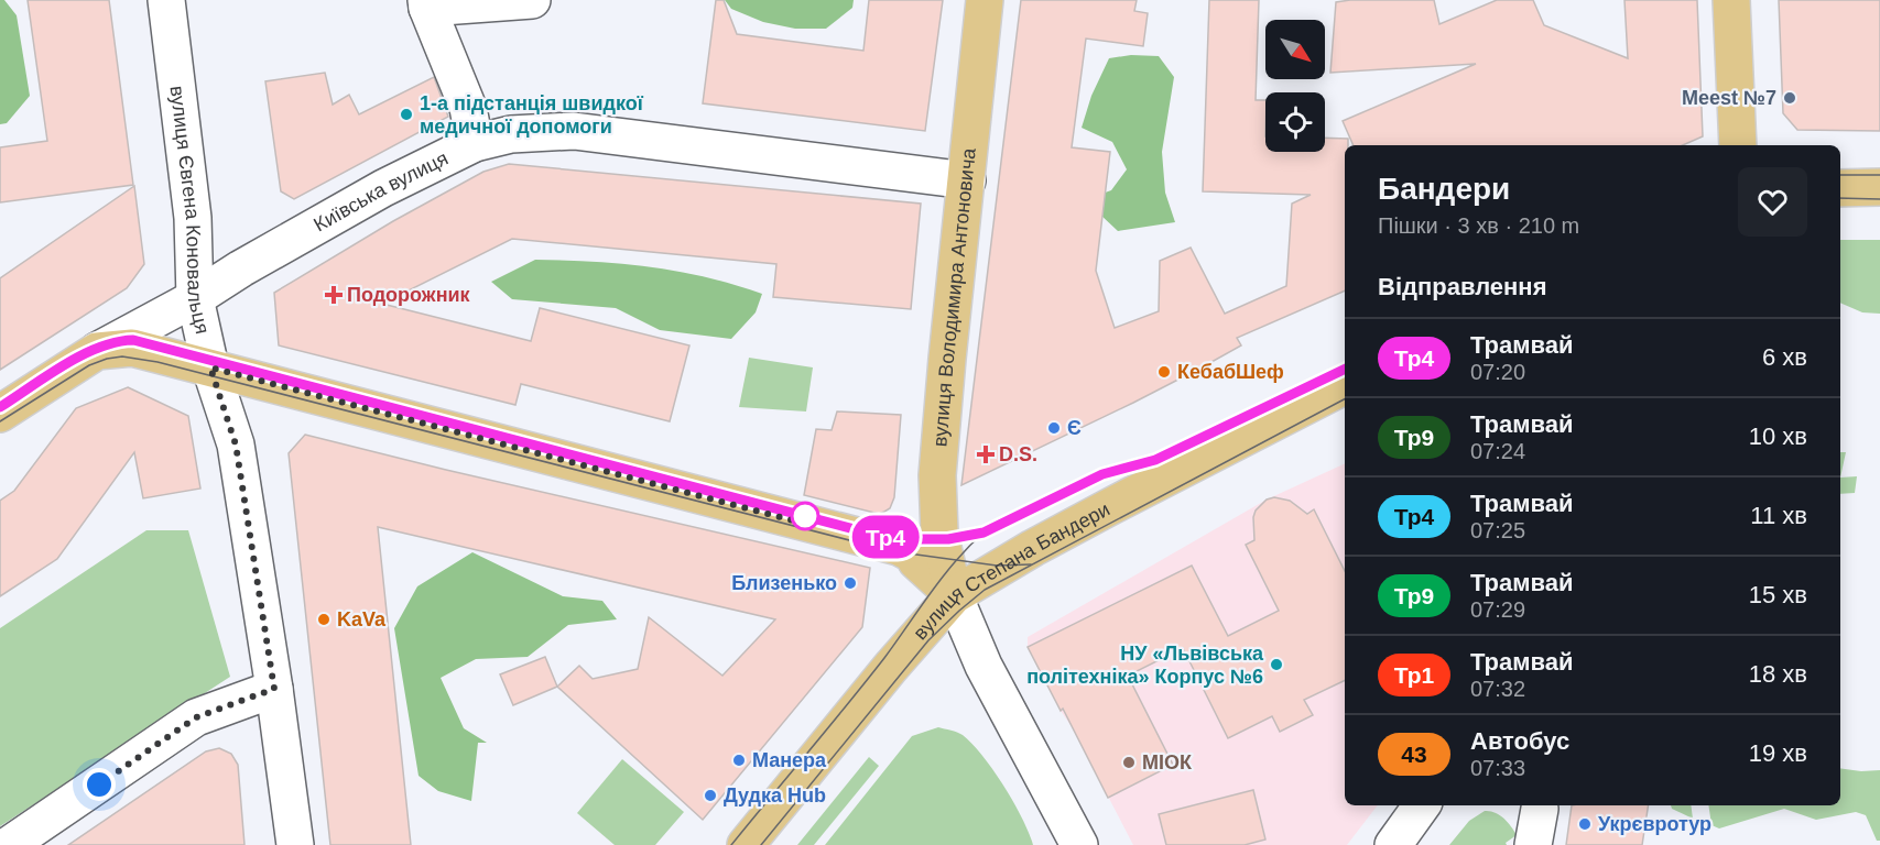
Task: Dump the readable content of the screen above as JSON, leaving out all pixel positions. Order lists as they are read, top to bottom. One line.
{"streets":{"main road":["Київська вулиця","вулиця Володимира Антоновича","вулиця Степана Бандери"],"street":["вулиця Євгена Коновальця"]},"crossings":[["Київська вулиця","вулиця Євгена Коновальця"],["Київська вулиця","вулиця Володимира Антоновича"],["Київська вулиця","вулиця Степана Бандери"],["вулиця Володимира Антоновича","вулиця Степана Бандери"]],"places":{"other":["Meest №7","1-а підстанція швидкої медичної допомоги","КебабШеф","Є","Близенько","KaVa","НУ «Львівська політехніка» Корпус №6","Манера","МІОК","Дудка Hub","Укрєвротур"],"health":["Подорожник","D.S."]},"lines":["tram line Тр4"],"north":"bottom right","page":{"on_map":"Тр4","heading":[["Бандери","Пішки · 3 хв · 210 m"],"Відправлення"],"list":[{"mark":"Тр4","name":"Трамвай","note":"07:20","value":"6 хв"},{"mark":"Тр9","name":"Трамвай","note":"07:24","value":"10 хв"},{"mark":"Тр4","name":"Трамвай","note":"07:25","value":"11 хв"},{"mark":"Тр9","name":"Трамвай","note":"07:29","value":"15 хв"},{"mark":"Тр1","name":"Трамвай","note":"07:32","value":"18 хв"},{"mark":"43","name":"Автобус","note":"07:33","value":"19 хв"}]}}
